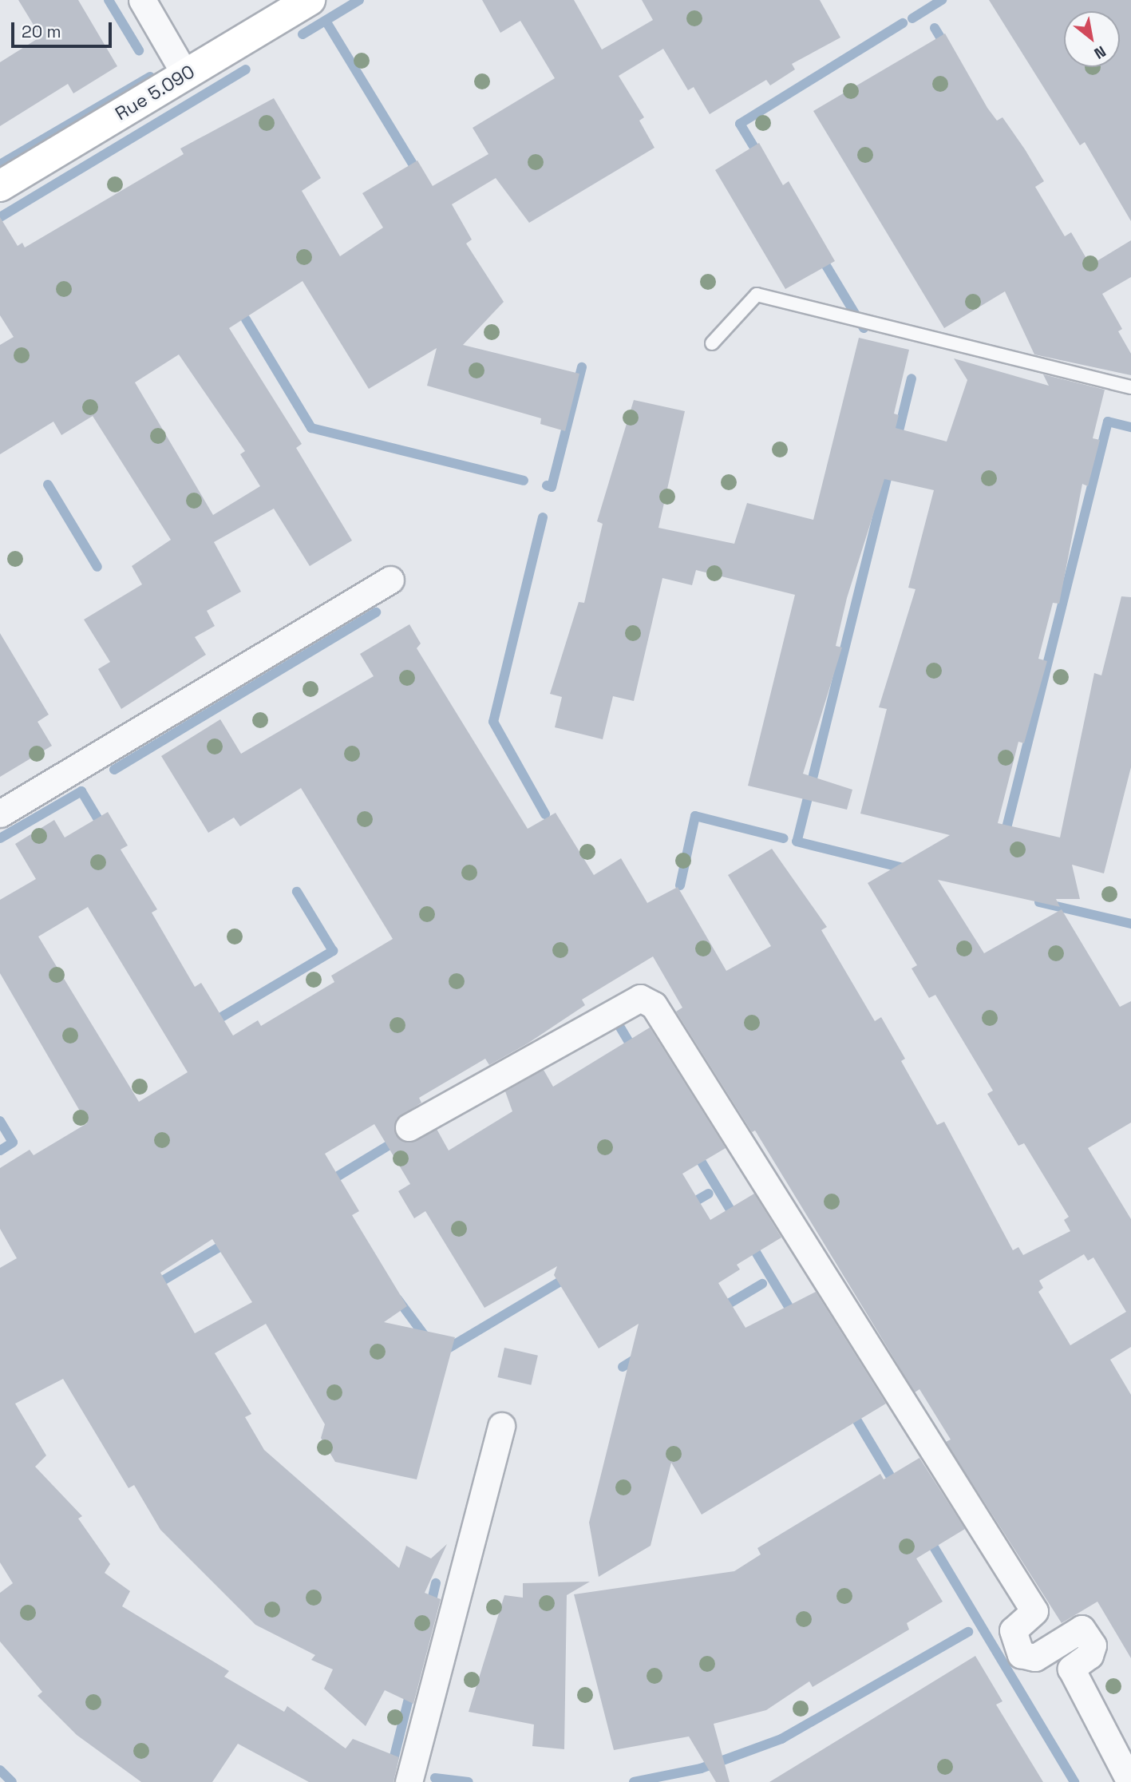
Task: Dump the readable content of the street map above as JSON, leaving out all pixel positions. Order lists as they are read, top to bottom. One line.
{"streets":{"main road":["Rue 5.090"]},"scale_bar":"20 m","north":"bottom right"}
